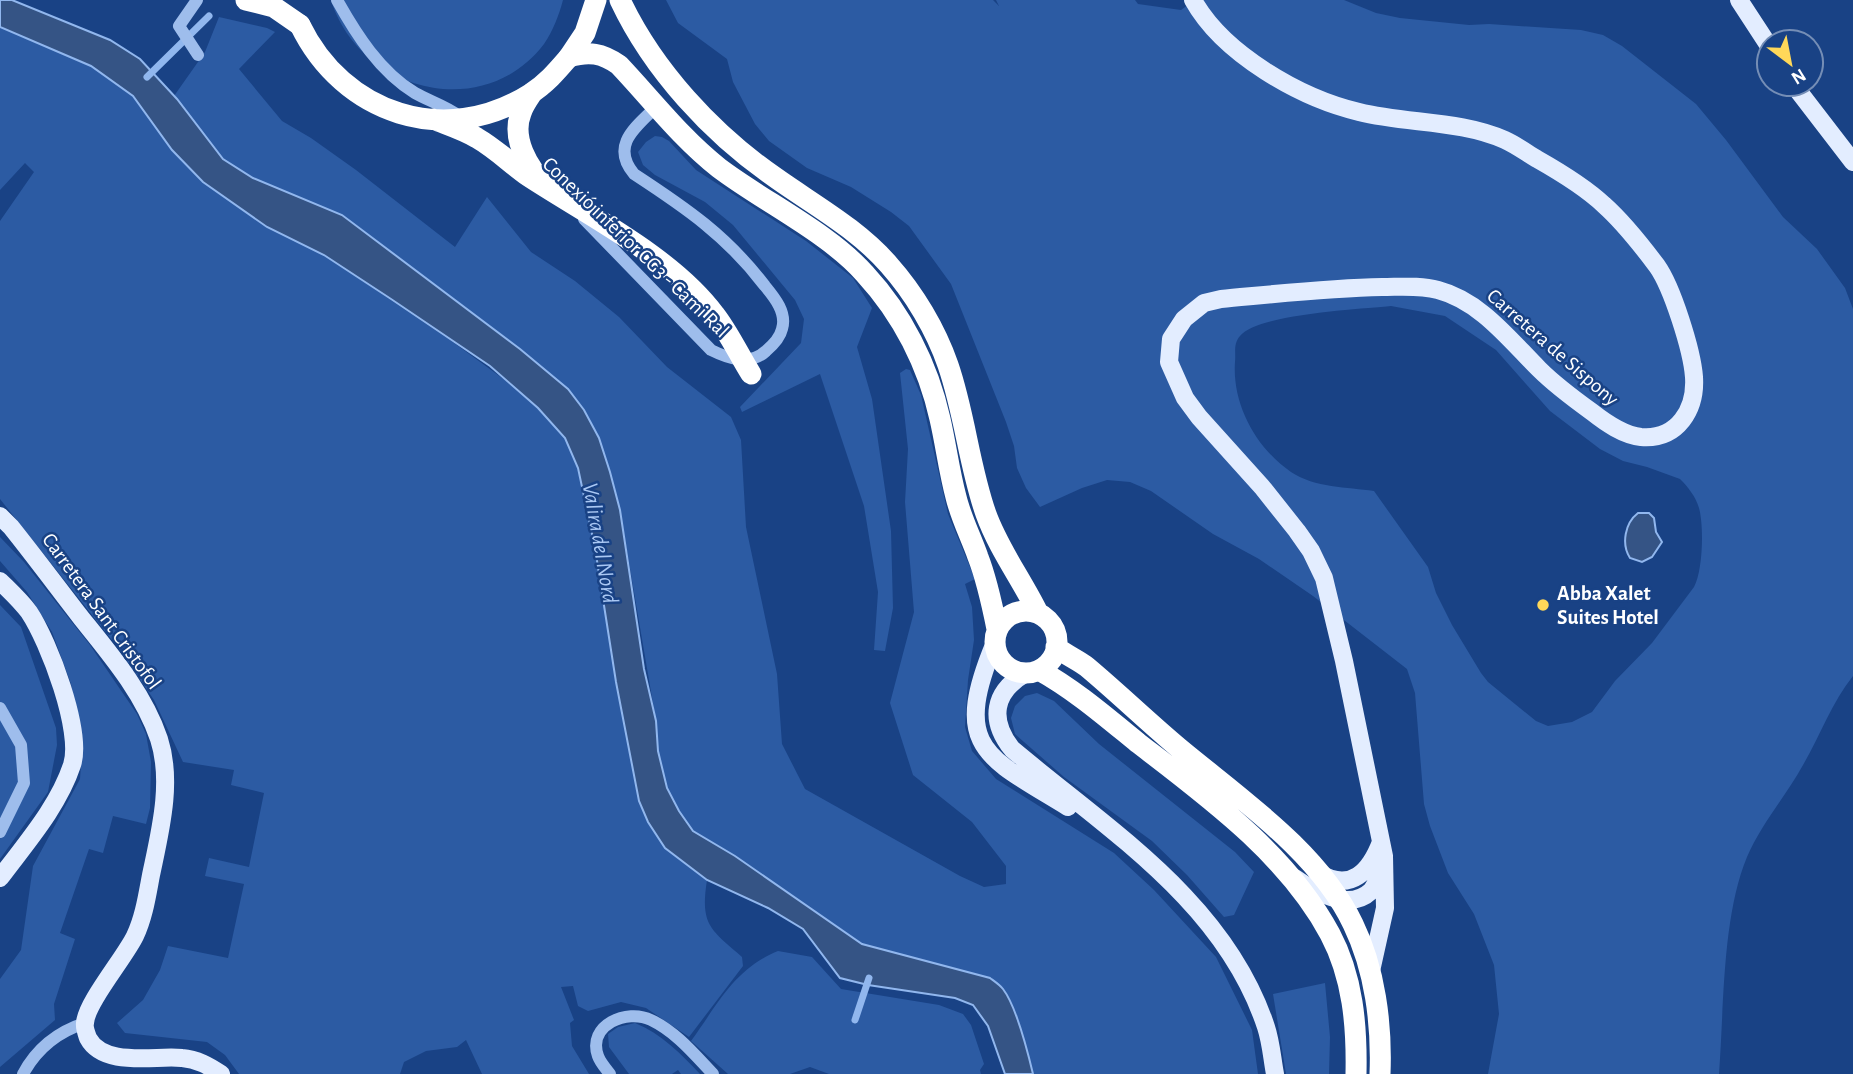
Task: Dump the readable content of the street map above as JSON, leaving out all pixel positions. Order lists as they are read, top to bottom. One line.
{"streets":{"main road":["Carretera de Sispony","Carretera Sant Cristofol"],"street":["Conexió inferior CG3 - Cami Ral"]},"water":["Valira del Nord"],"places":["Abba Xalet Suites Hotel"],"north":"bottom right"}
